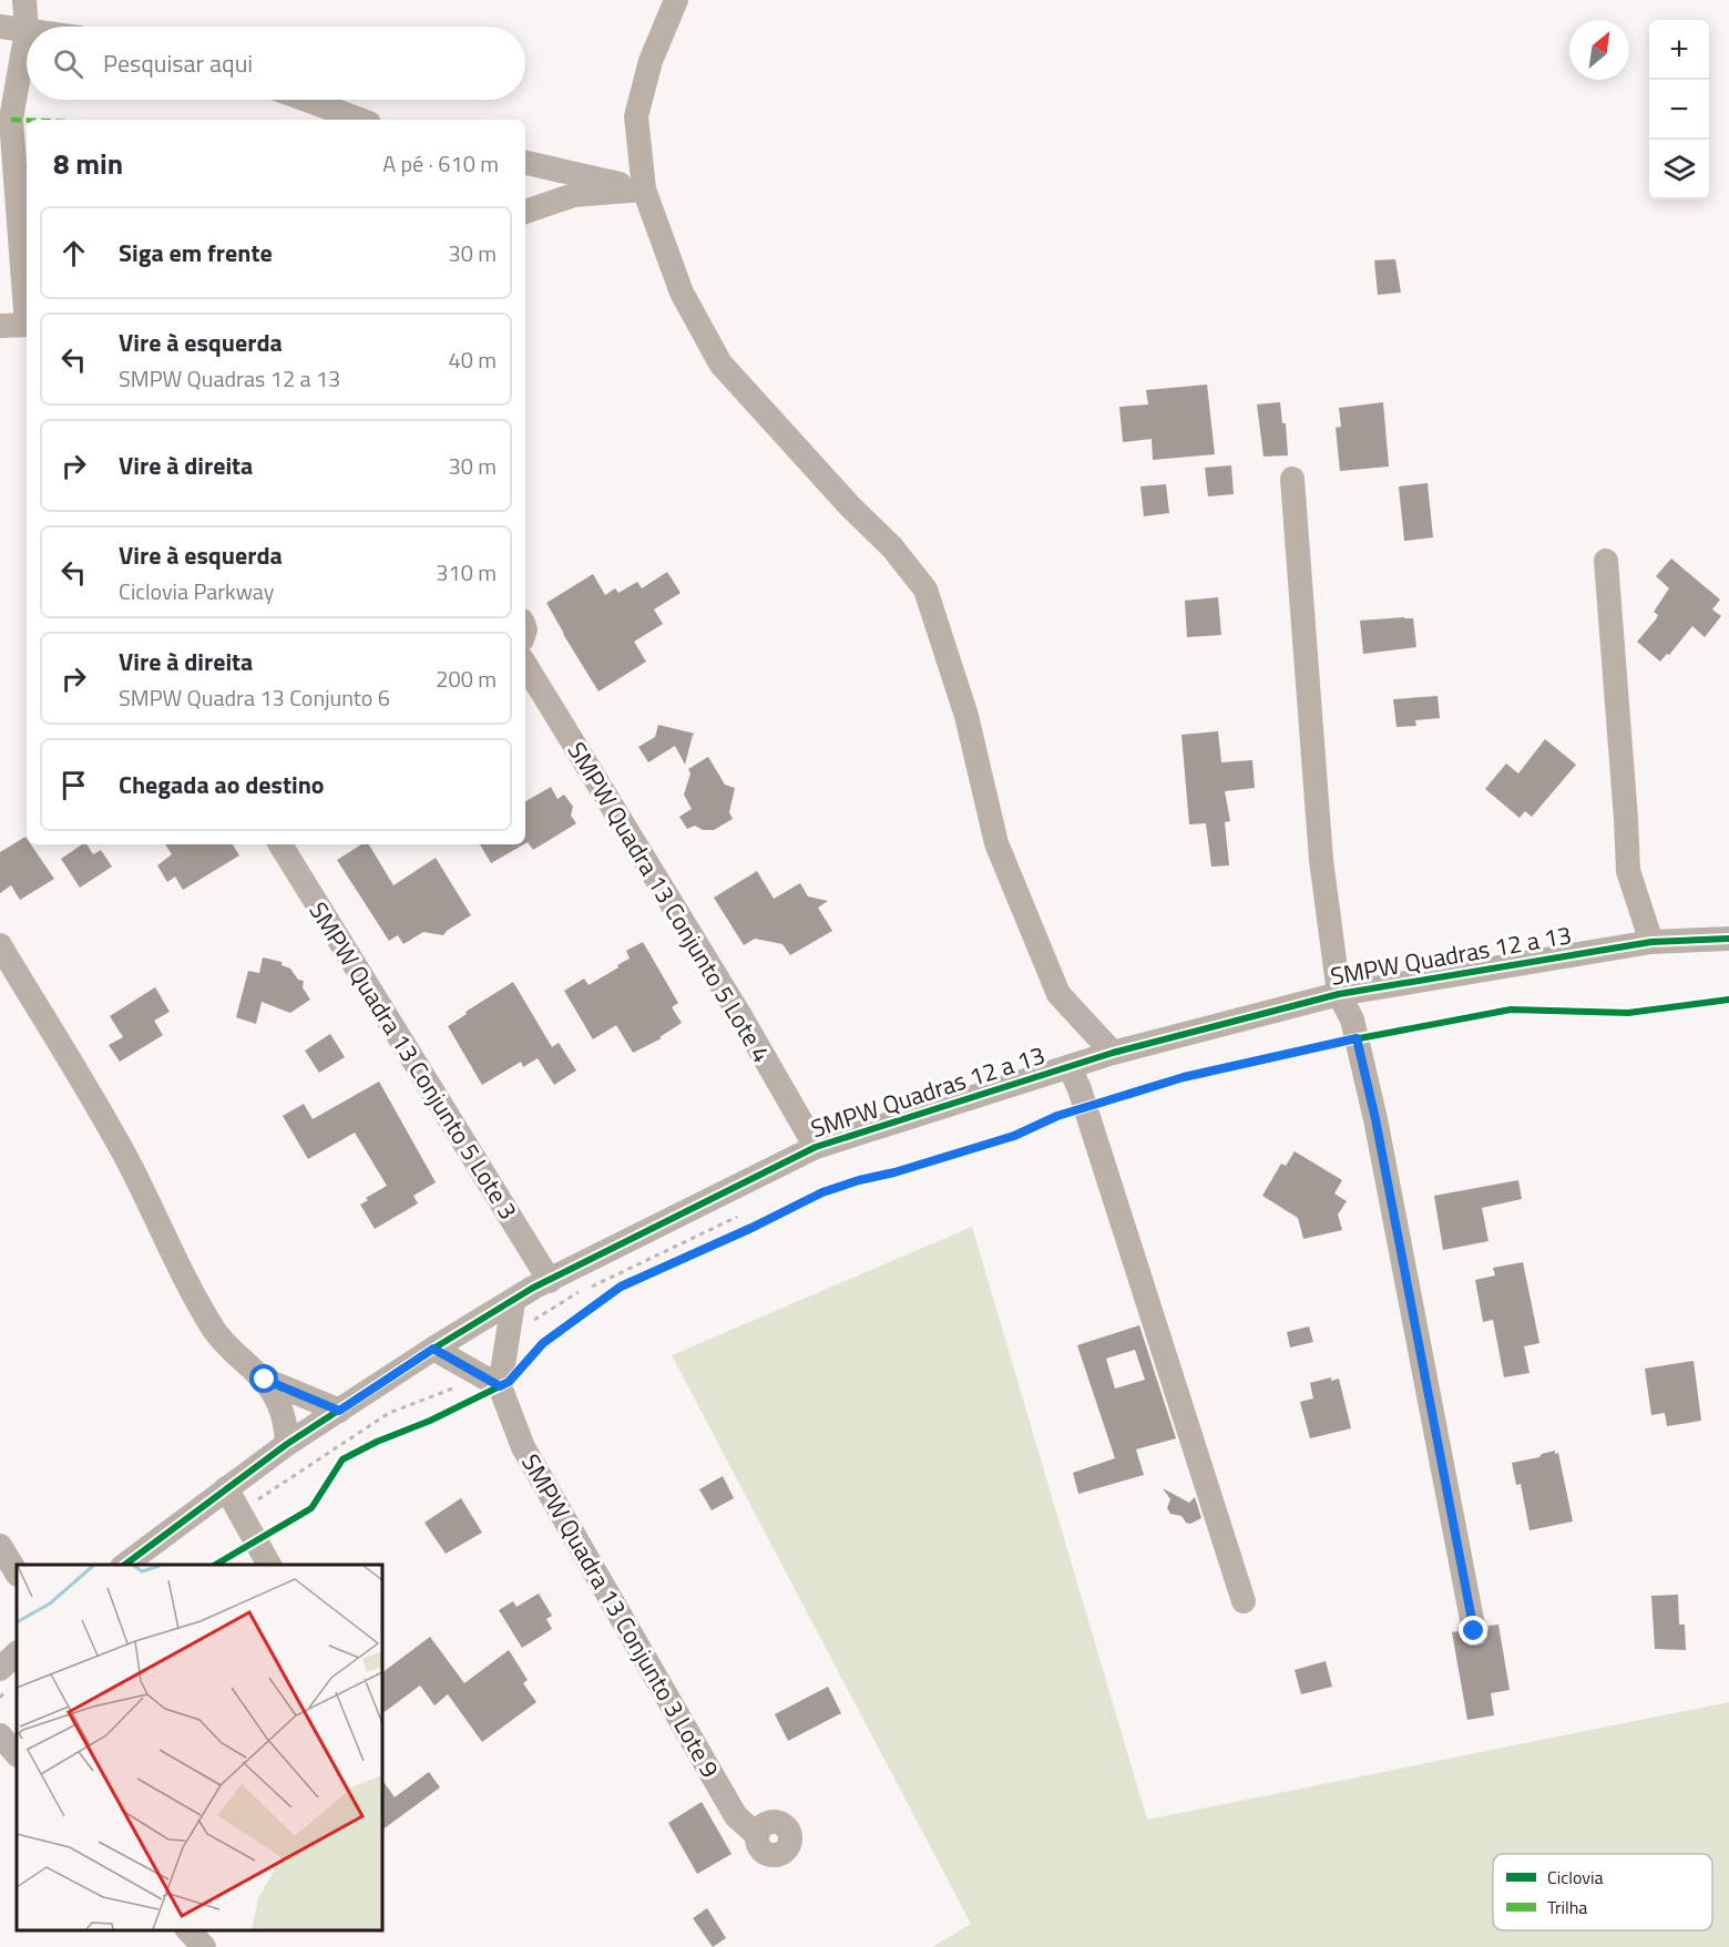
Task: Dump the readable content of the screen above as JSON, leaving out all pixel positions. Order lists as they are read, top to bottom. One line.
{"streets":{"street":["SMPW Quadra 13 Conjunto 5 Lote 4","SMPW Quadras 12 a 13","SMPW Quadra 13 Conjunto 5 Lote 3","SMPW Quadra 13 Conjunto 3 Lote 9"]},"crossings":[["SMPW Quadra 13 Conjunto 5 Lote 4","SMPW Quadras 12 a 13"],["SMPW Quadras 12 a 13","SMPW Quadra 13 Conjunto 5 Lote 3"]],"legend":["Ciclovia","Trilha"],"north":"top right","page":{"map_buttons":["+","−"],"search":"Pesquisar aqui","heading":["8 min","A pé · 610 m"],"list":[["Siga em frente","30 m"],["Vire à esquerda","SMPW Quadras 12 a 13","40 m"],["Vire à direita","30 m"],["Vire à esquerda","Ciclovia Parkway","310 m"],["Vire à direita","SMPW Quadra 13 Conjunto 6","200 m"],"Chegada ao destino"]}}
